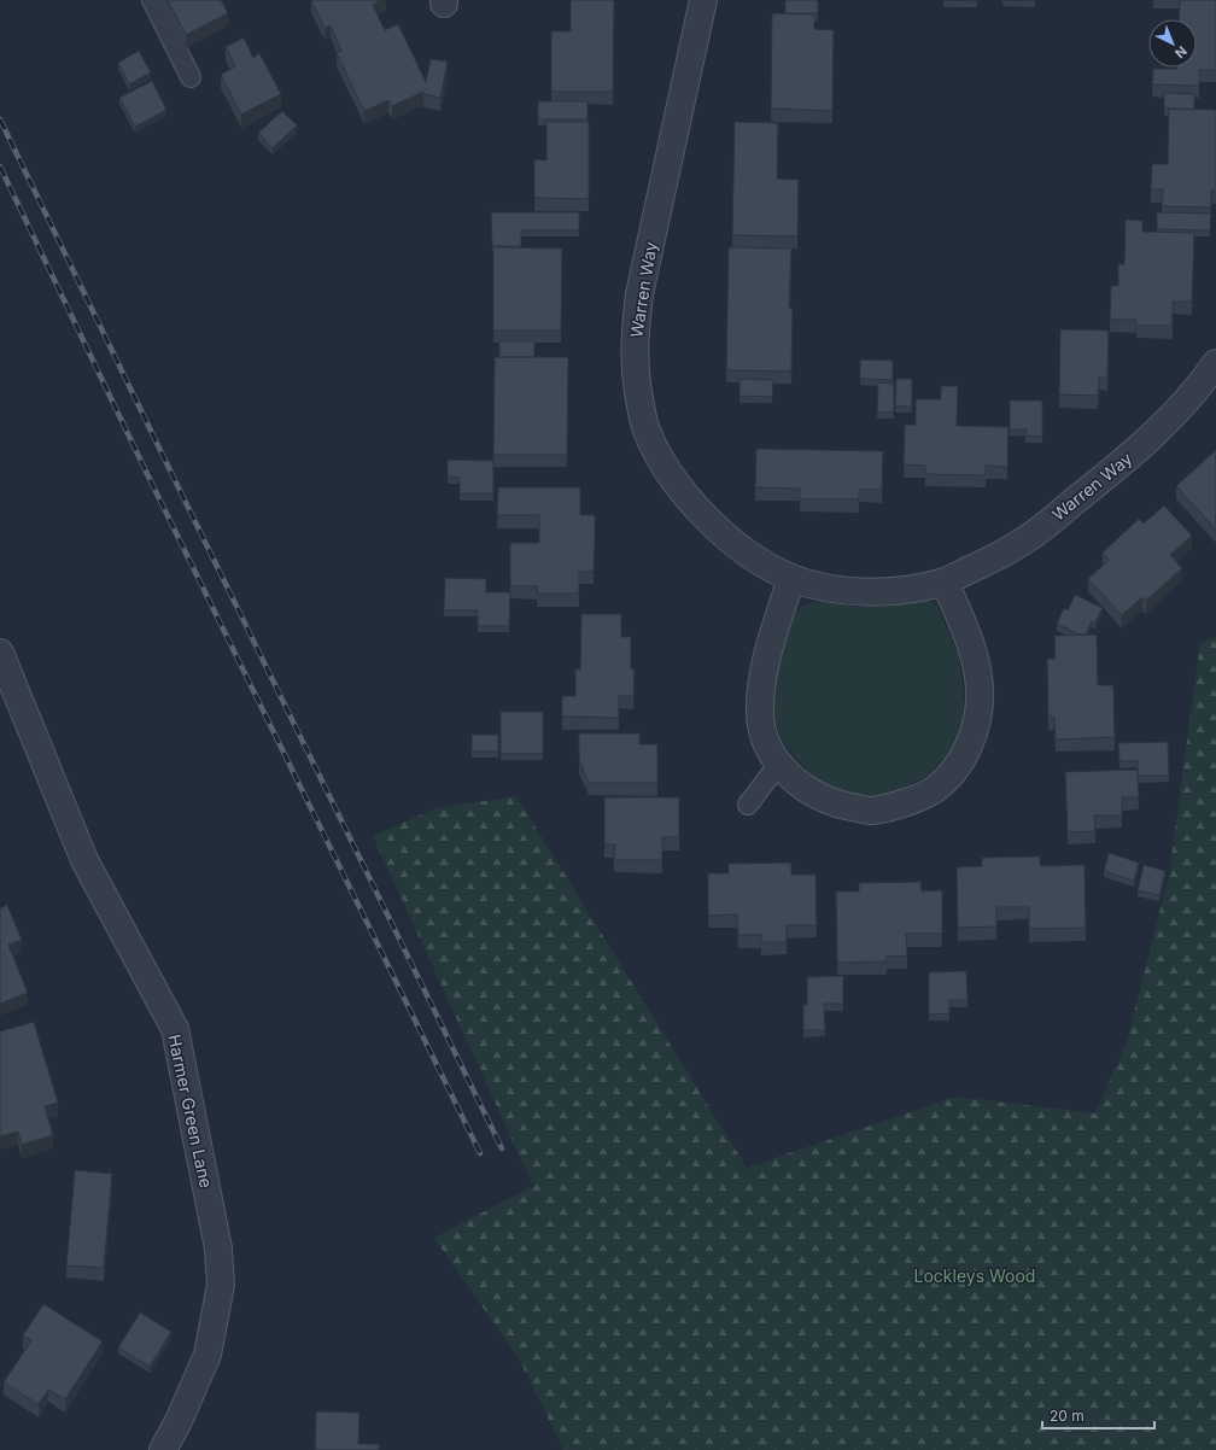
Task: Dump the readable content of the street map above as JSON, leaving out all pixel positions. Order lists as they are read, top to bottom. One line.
{"streets":{"street":["Warren Way","Harmer Green Lane"]},"parks":["Lockleys Wood"],"scale_bar":"20 m","north":"bottom right"}
